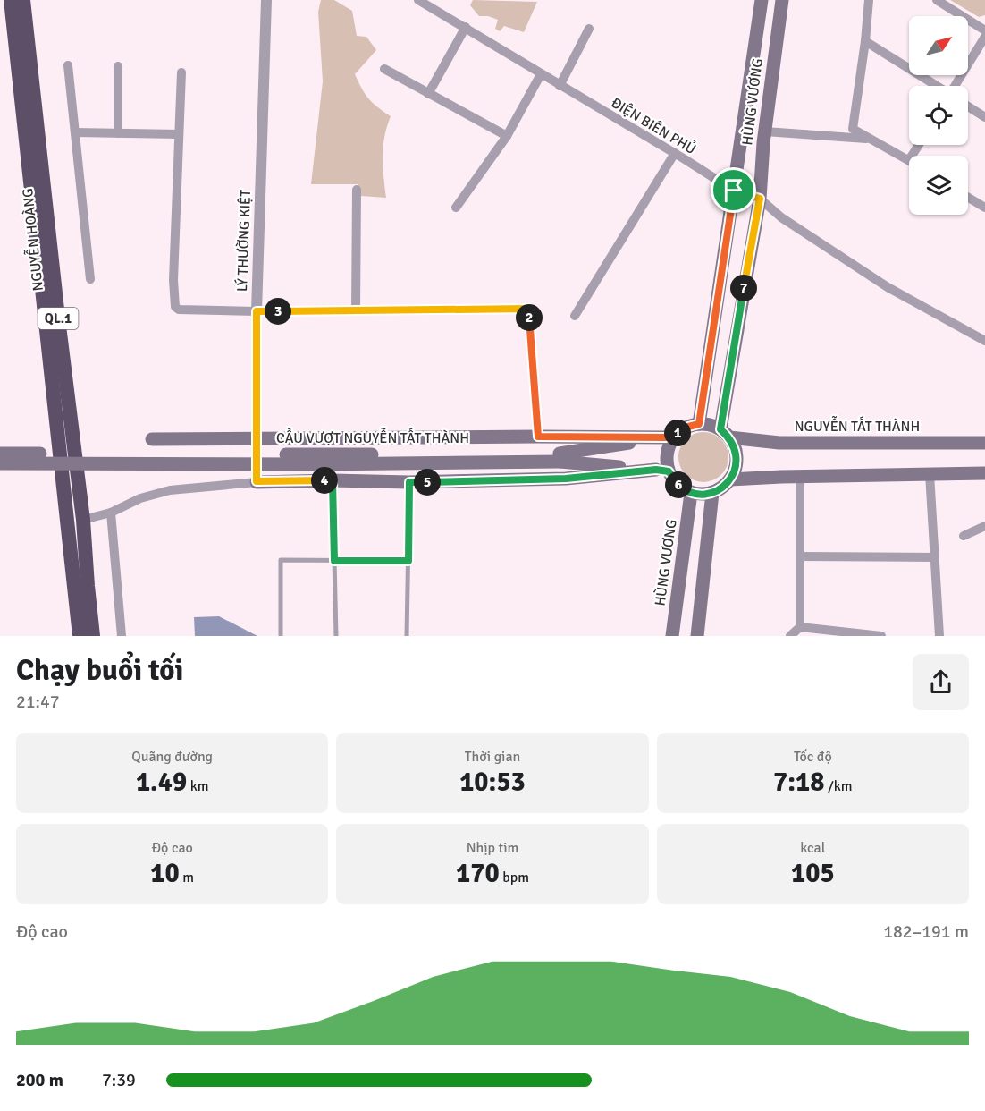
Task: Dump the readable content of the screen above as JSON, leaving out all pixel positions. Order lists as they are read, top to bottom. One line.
{"streets":{"highway":["NGUYỄN HOÀNG","QL.1"],"main road":["HÙNG VƯƠNG","NGUYỄN TẤT THÀNH","CẦU VƯỢT NGUYỄN TẤT THÀNH"],"street":["ĐIỆN BIÊN PHỦ","LÝ THƯỜNG KIỆT"]},"crossings":[["HÙNG VƯƠNG","ĐIỆN BIÊN PHỦ"],["HÙNG VƯƠNG","NGUYỄN TẤT THÀNH"],["HÙNG VƯƠNG","CẦU VƯỢT NGUYỄN TẤT THÀNH"],["NGUYỄN TẤT THÀNH","CẦU VƯỢT NGUYỄN TẤT THÀNH"]],"north":"top right","page":{"pins":["7","3","2","1","4","5","6"],"heading":["Chạy buổi tối","21:47"],"stats":[["Quãng đường","1.49 km"],["Thời gian","10:53"],["Tốc độ","7:18 /km"],["Độ cao","10 m"],["Nhịp tim","170 bpm"],["kcal","105"]],"chart":["Độ cao","182–191 m"],"list":[{"name":"200 m","note":"7:39"}]}}
